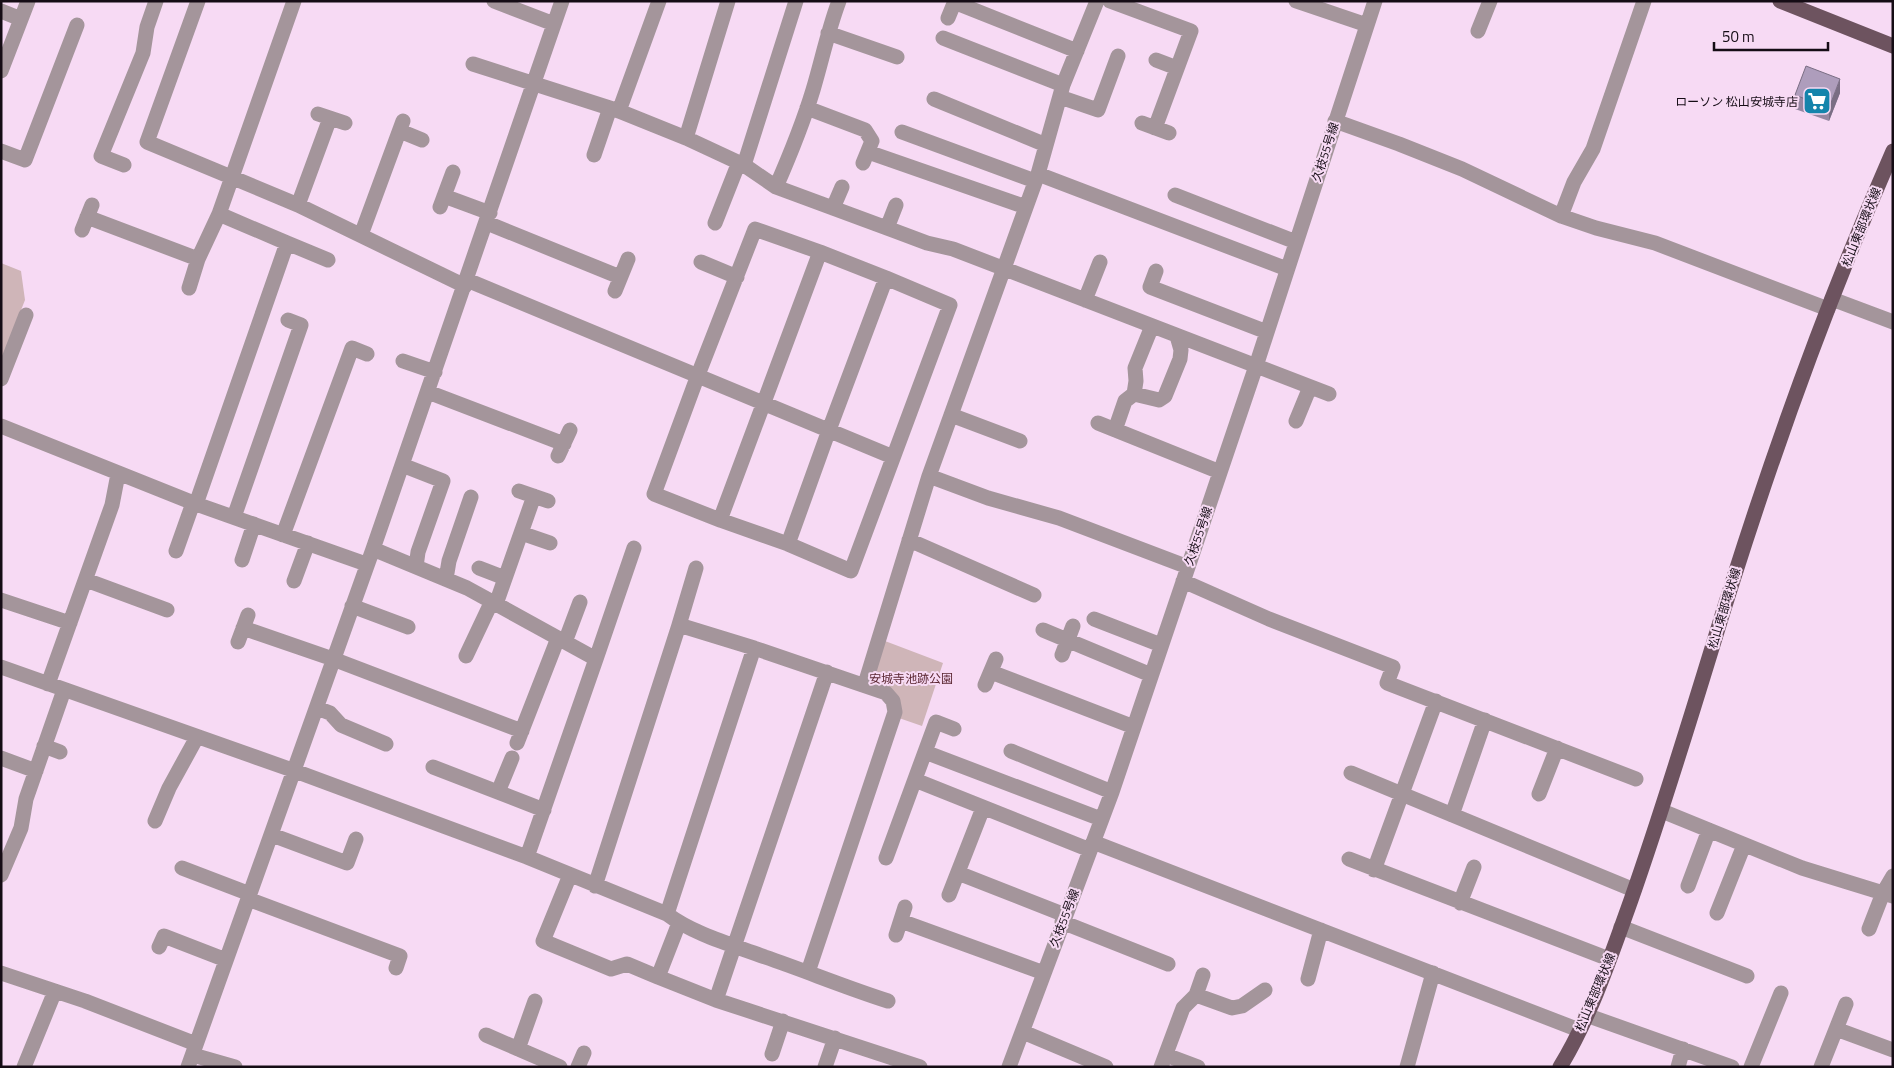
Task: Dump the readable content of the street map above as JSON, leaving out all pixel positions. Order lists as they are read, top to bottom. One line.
{"streets":{"main road":["松山東部環状線"],"street":["久枝55号線"]},"parks":["安城寺池跡公園"],"places":{"supermarket":["ローソン 松山安城寺店"]},"scale_bar":"50 m"}
